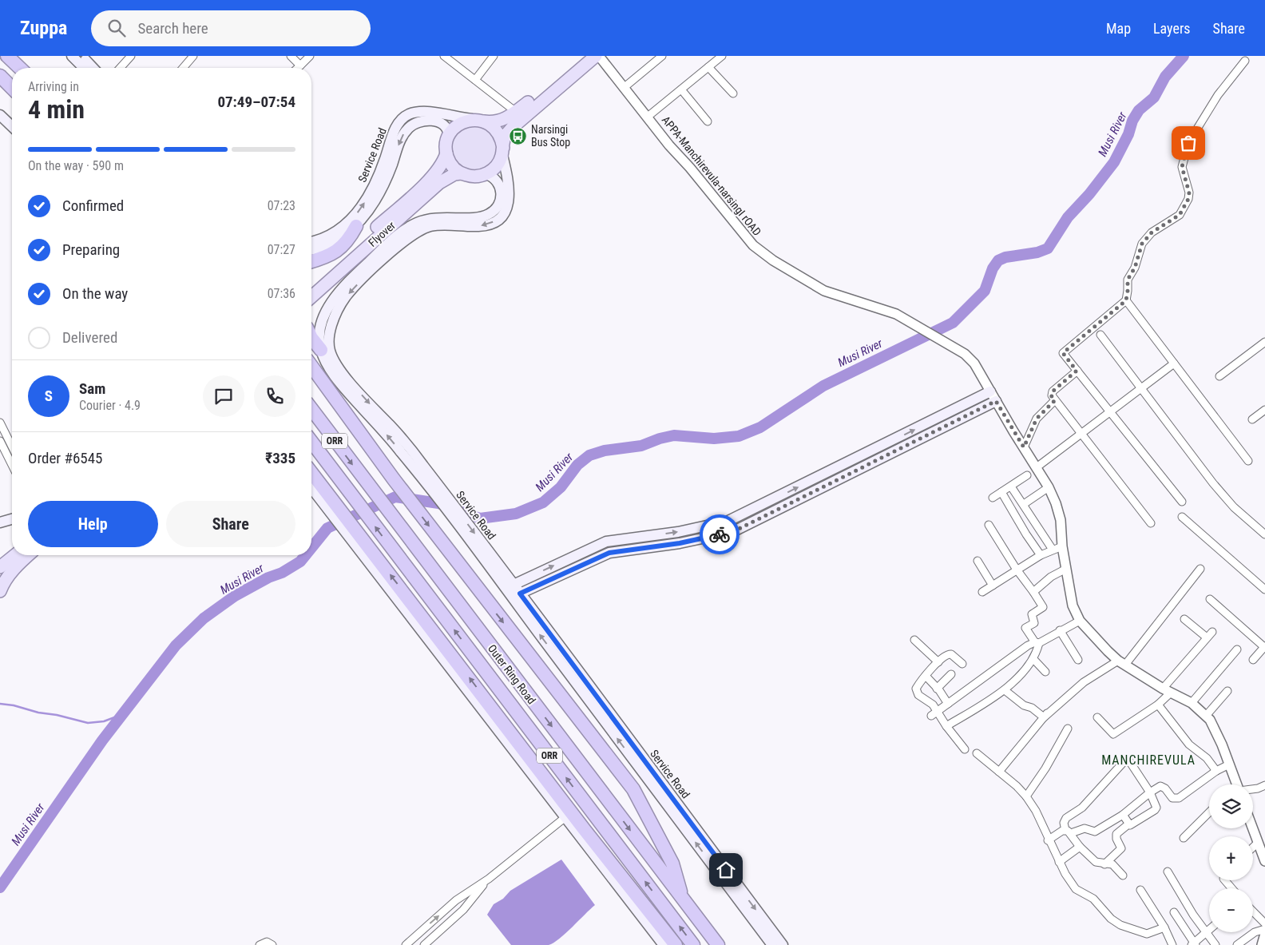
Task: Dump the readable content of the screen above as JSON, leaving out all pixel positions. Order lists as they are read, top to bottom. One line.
{"streets":{"highway":["ORR","Outer Ring Road"],"main road":["Service Road","Flyover"],"street":["APPA-Manchirevula-narsingI rOAD"]},"crossings":[["Service Road","Flyover"]],"districts":["MANCHIREVULA"],"water":["Musi River"],"places":{"bus stop":["Narsingi Bus Stop"]},"page":{"header":"Zuppa","search":"Search here","nav":["Map","Layers","Share"],"heading":["4 min","Arriving in","07:49–07:54"],"panel":["Sam","Courier · 4.9","Order #6545","₹335"],"bar":"On the way · 590 m","list":[["Confirmed","07:23"],["Preparing","07:27"],["On the way","07:36"],"Delivered"],"round":"S","buttons":["Help","Share"],"map_buttons":["+","−"]}}
